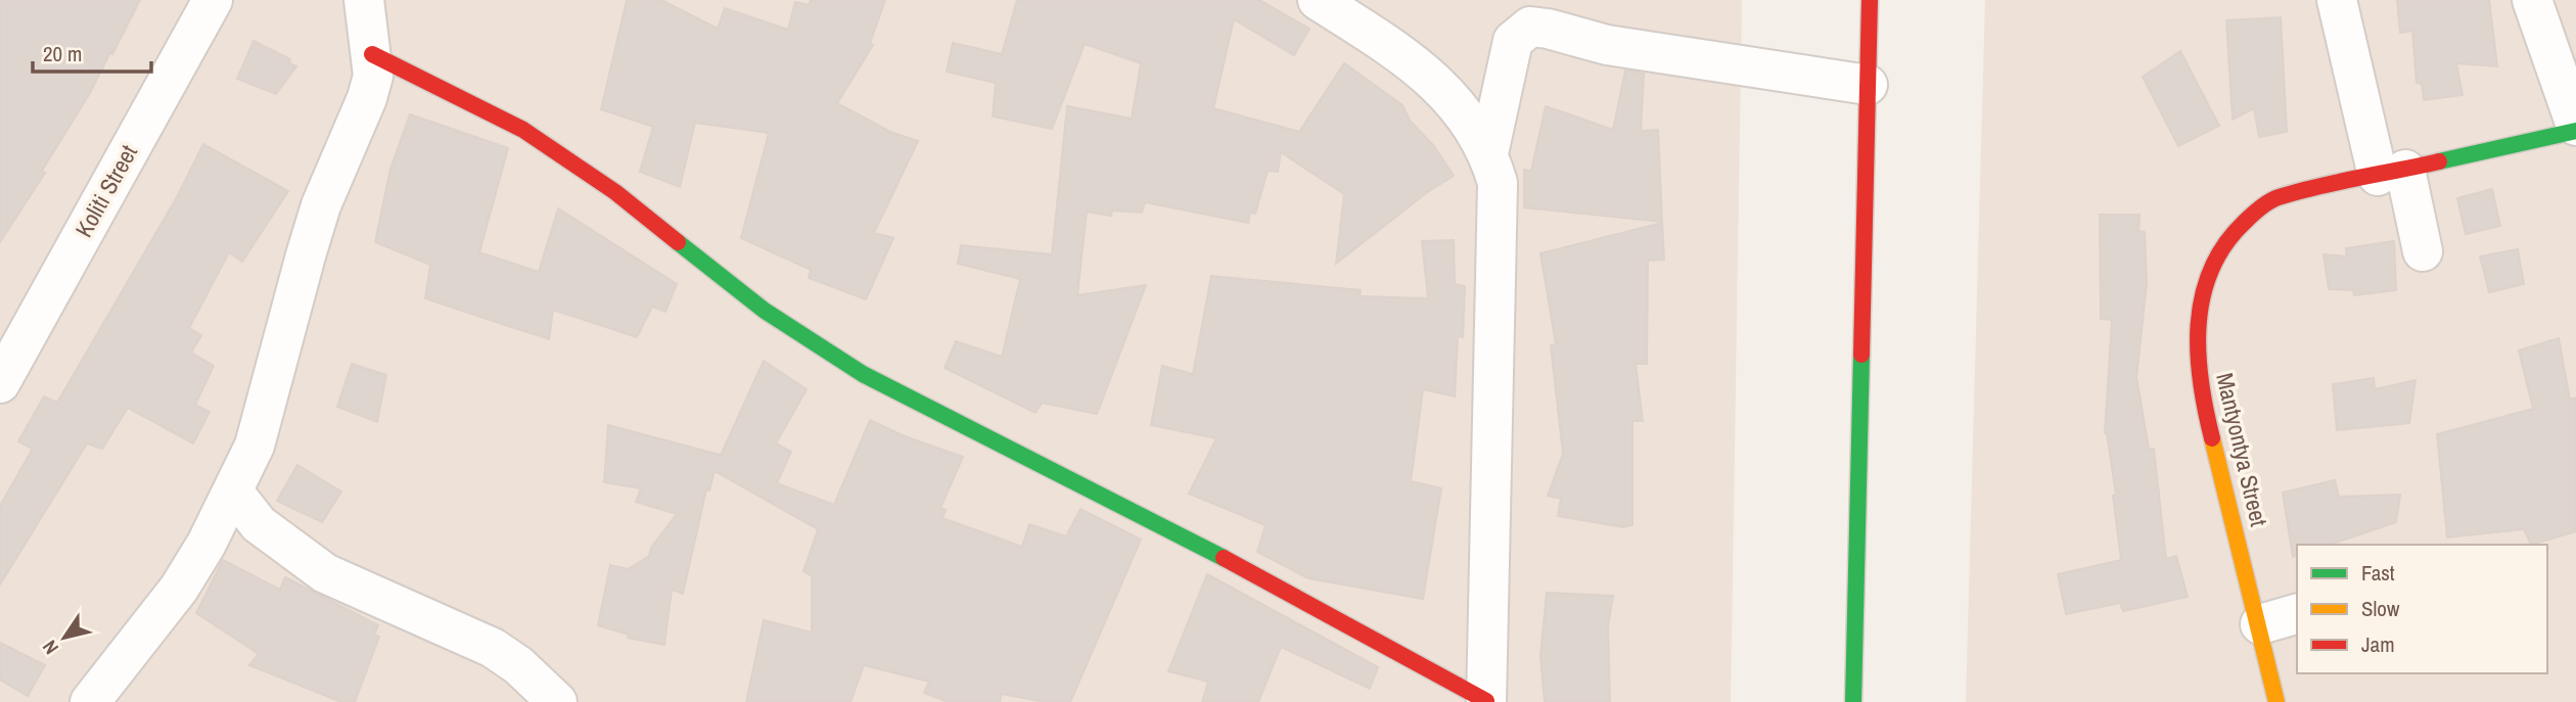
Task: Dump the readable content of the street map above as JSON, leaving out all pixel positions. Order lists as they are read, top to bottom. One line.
{"streets":{"street":["Koliti Street","Mantyontya Street"]},"legend":["Fast","Slow","Jam"],"scale_bar":"20 m","north":"bottom left"}
